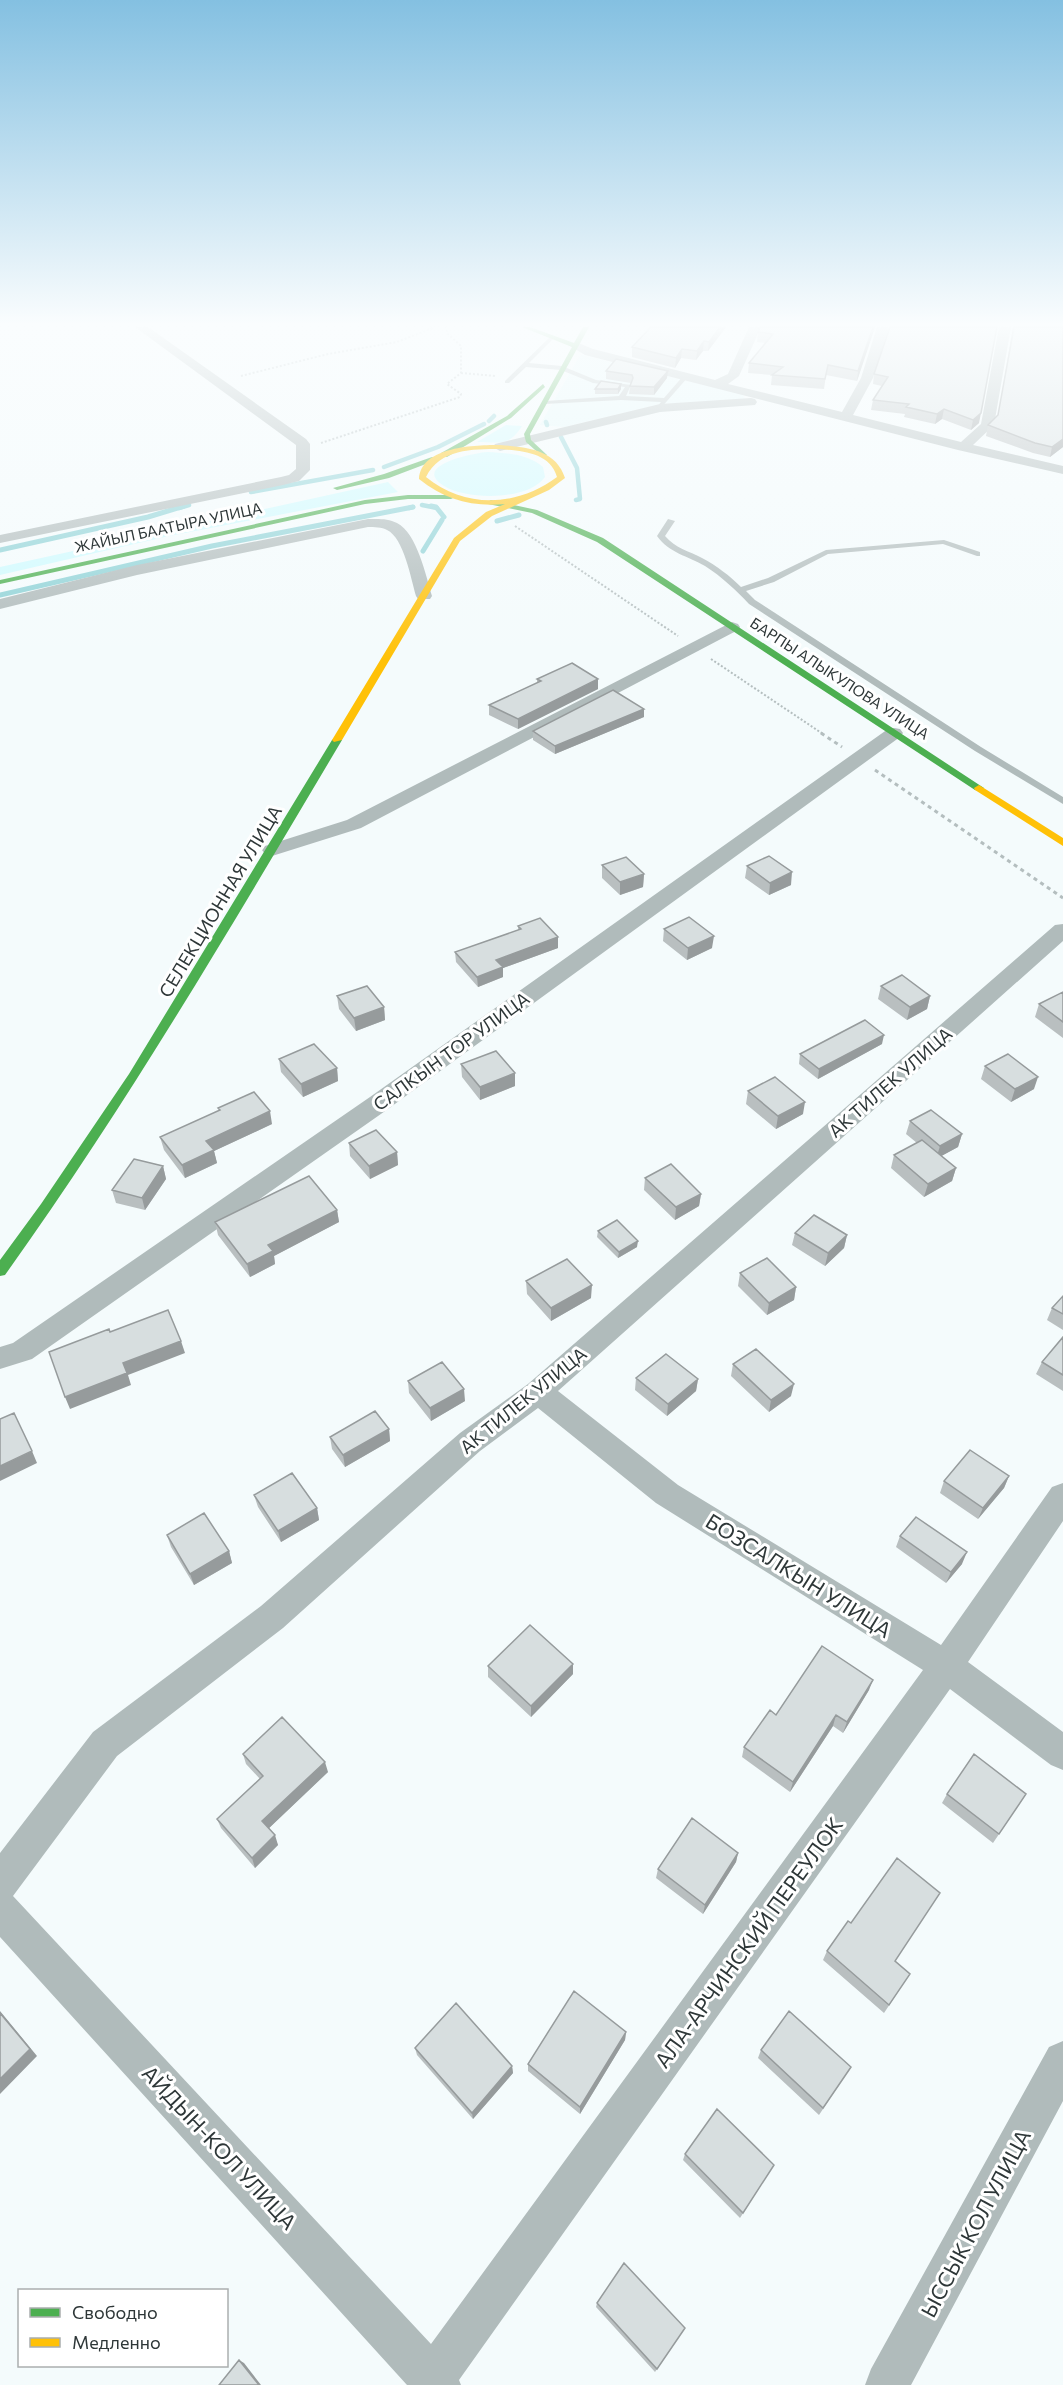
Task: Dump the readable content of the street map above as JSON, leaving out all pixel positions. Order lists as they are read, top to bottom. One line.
{"streets":{"main road":["ЖАЙЫЛ БААТЫРА УЛИЦА","БАРПЫ АЛЫКУЛОВА УЛИЦА","СЕЛЕКЦИОННАЯ УЛИЦА"],"street":["САЛКЫН ТОР УЛИЦА","АК ТИЛЕК УЛИЦА","БОЗСАЛКЫН УЛИЦА","АЛА-АРЧИНСКИЙ ПЕРЕУЛОК","АЙДЫН-КОЛ УЛИЦА","ЫССЫК КОЛ УЛИЦА"]},"crossings":[["ЖАЙЫЛ БААТЫРА УЛИЦА","СЕЛЕКЦИОННАЯ УЛИЦА"],["БАРПЫ АЛЫКУЛОВА УЛИЦА","САЛКЫН ТОР УЛИЦА"],["АК ТИЛЕК УЛИЦА","БОЗСАЛКЫН УЛИЦА"],["БОЗСАЛКЫН УЛИЦА","АЛА-АРЧИНСКИЙ ПЕРЕУЛОК"],["АЛА-АРЧИНСКИЙ ПЕРЕУЛОК","АЙДЫН-КОЛ УЛИЦА"]],"legend":["Свободно","Медленно"]}
